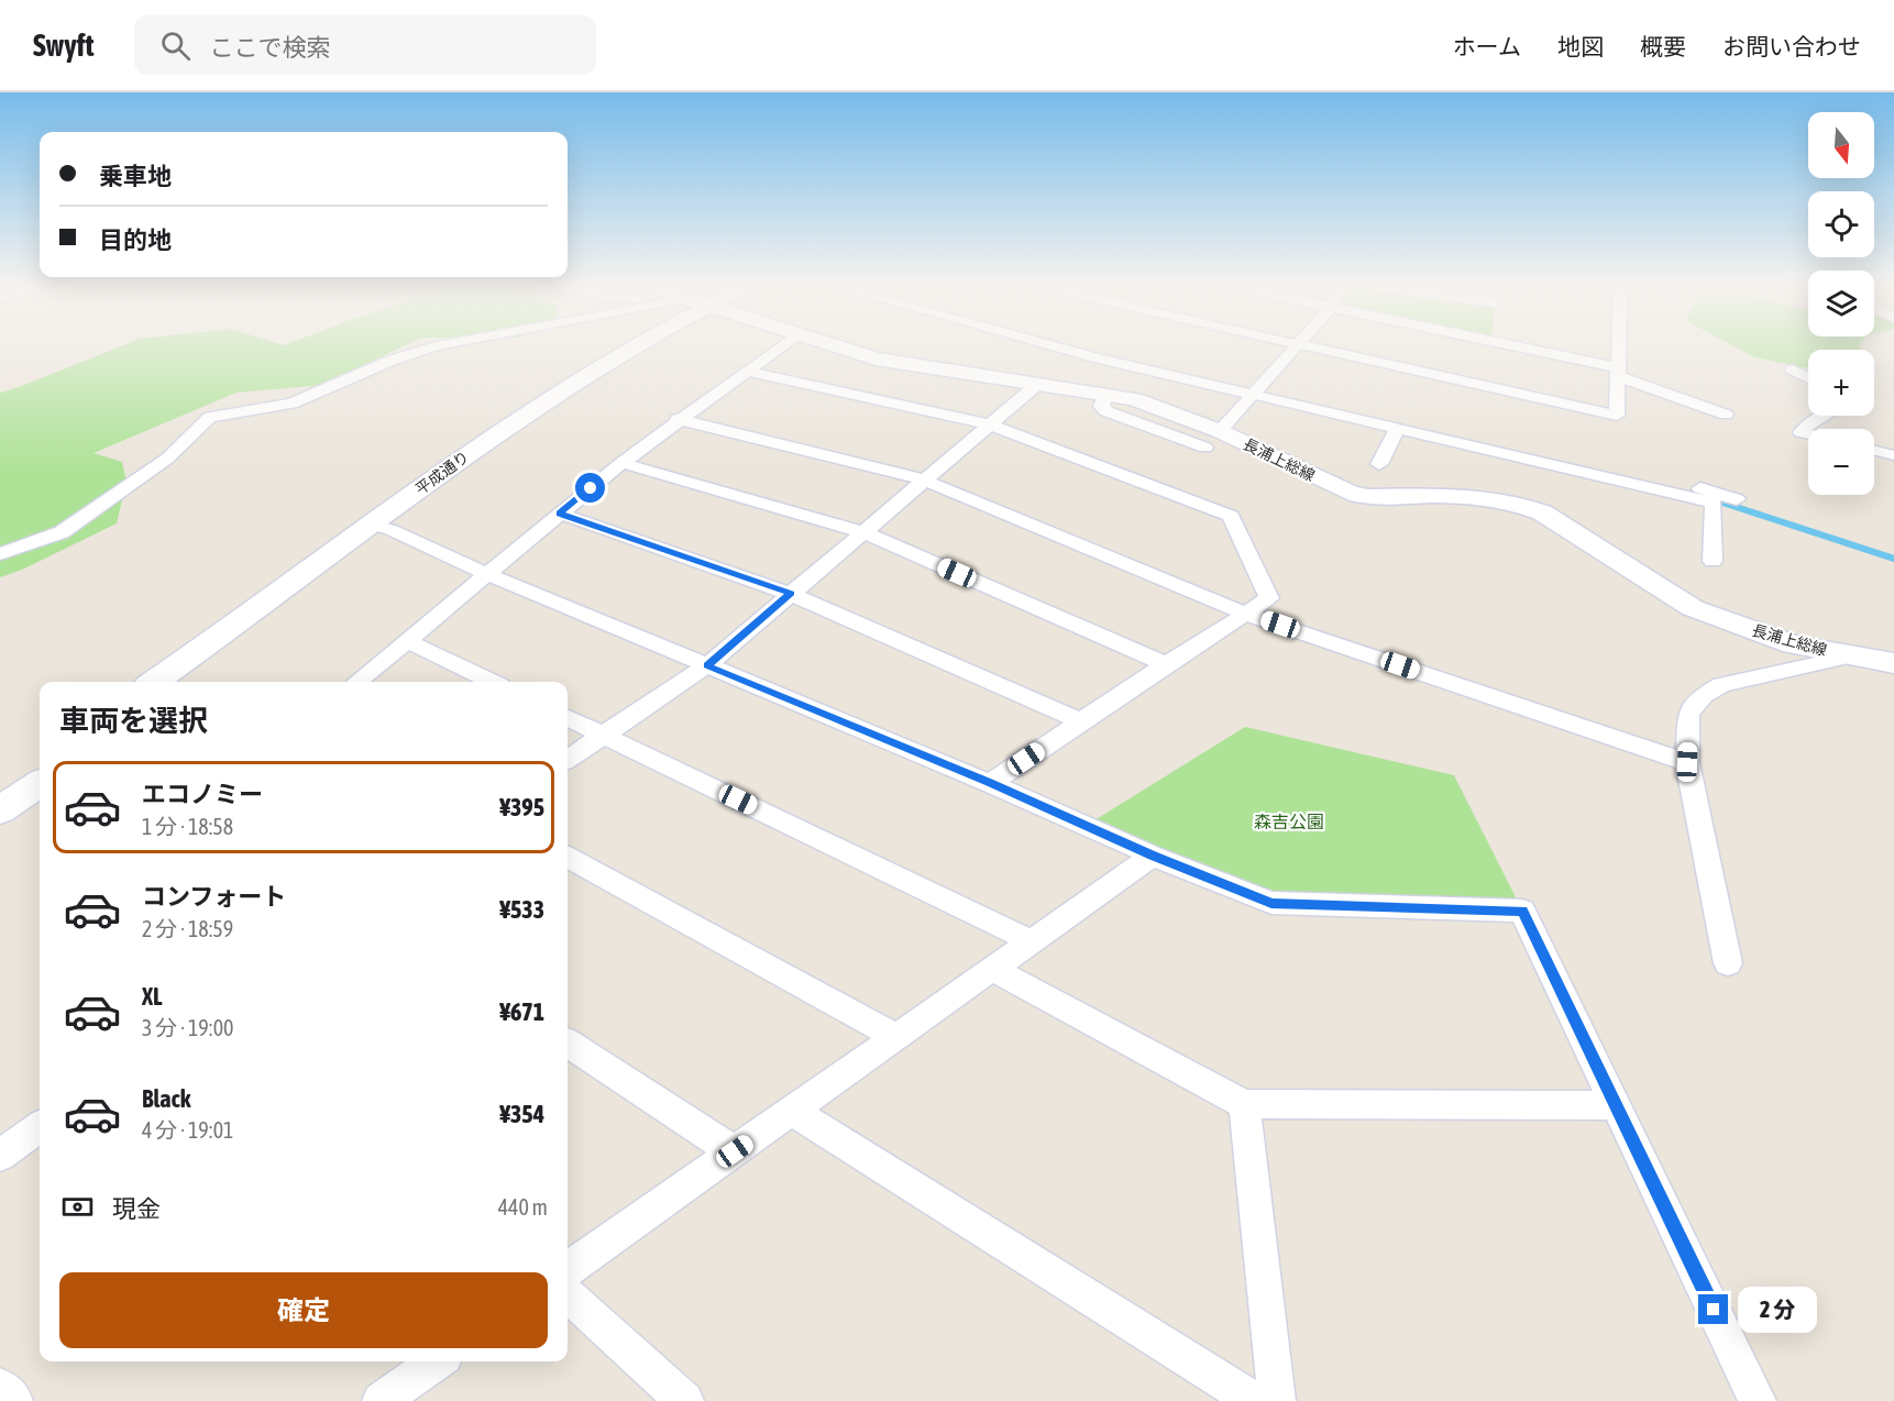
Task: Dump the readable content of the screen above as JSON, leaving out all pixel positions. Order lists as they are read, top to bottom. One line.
{"streets":{"main road":["長浦上総線","平成通り"]},"parks":["森吉公園"],"north":"bottom","page":{"header":"Swyft","search":"ここで検索","nav":["ホーム","地図","概要","お問い合わせ"],"map_buttons":["+","−"],"banner":["乗車地","目的地"],"heading":"車両を選択","list":[{"name":"エコノミー","note":"1 分 · 18:58","value":"¥395"},{"name":"コンフォート","note":"2 分 · 18:59","value":"¥533"},{"name":"XL","note":"3 分 · 19:00","value":"¥671"},{"name":"Black","note":"4 分 · 19:01","value":"¥354"}],"pay":["現金","440 m"],"buttons":"確定","bubble":"2 分"}}
